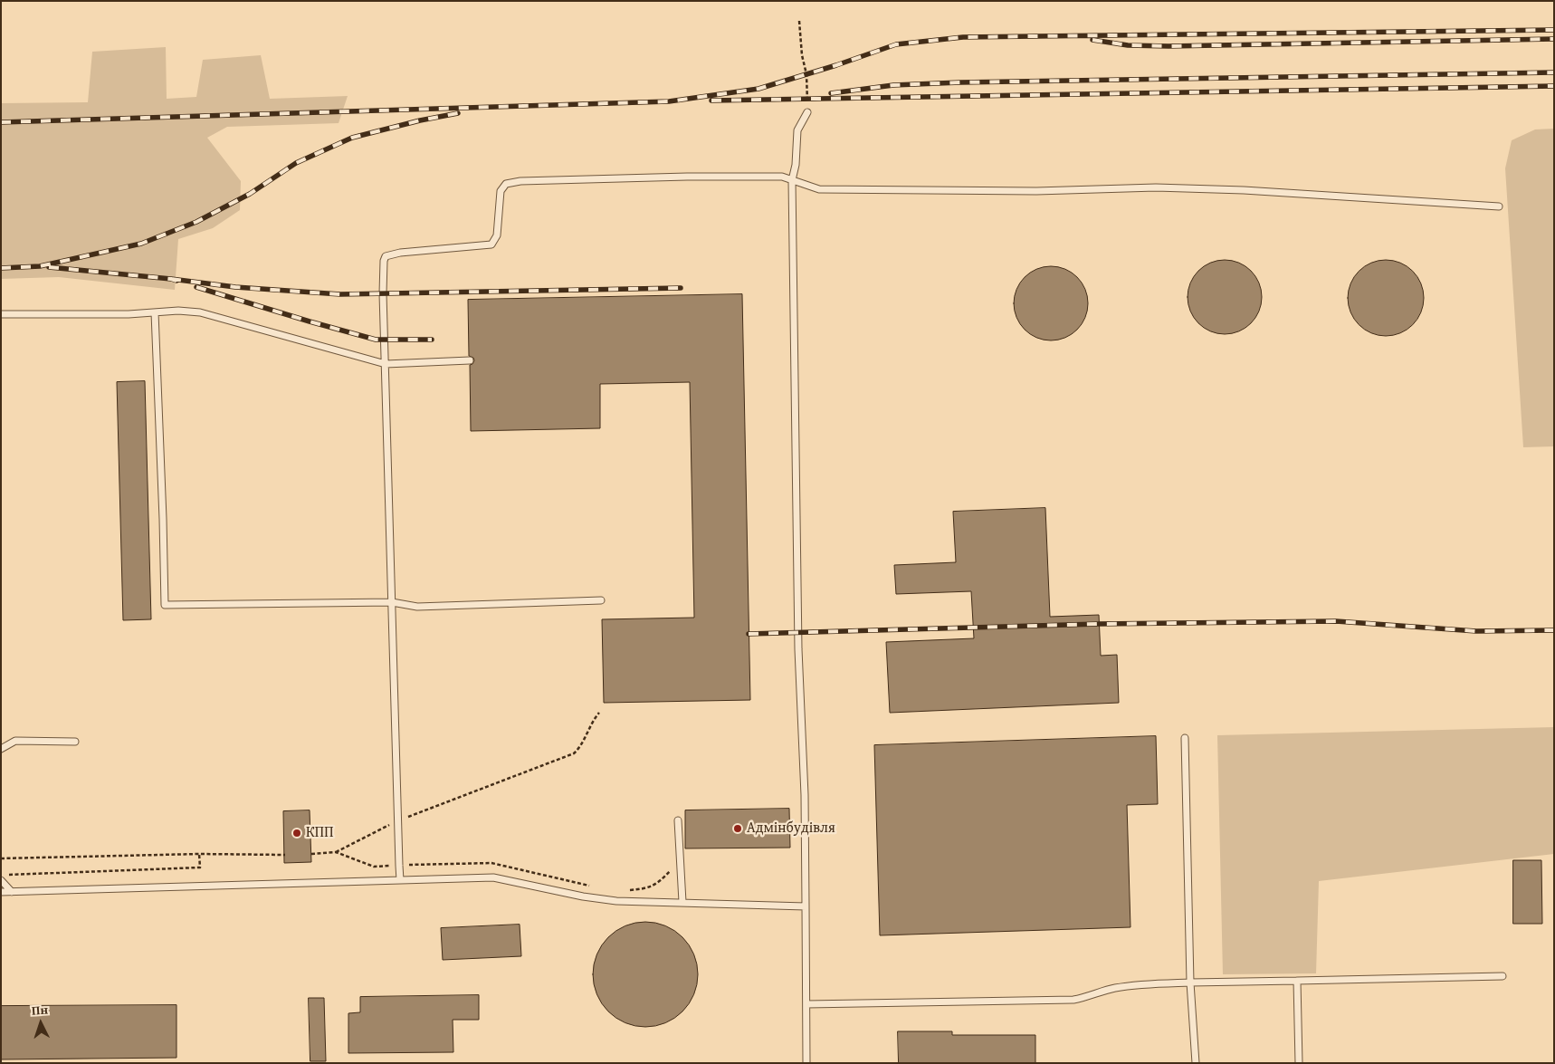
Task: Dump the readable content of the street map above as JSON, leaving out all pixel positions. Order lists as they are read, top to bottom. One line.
{"places":["Адмінбудівля","КПП"],"north":"top"}
